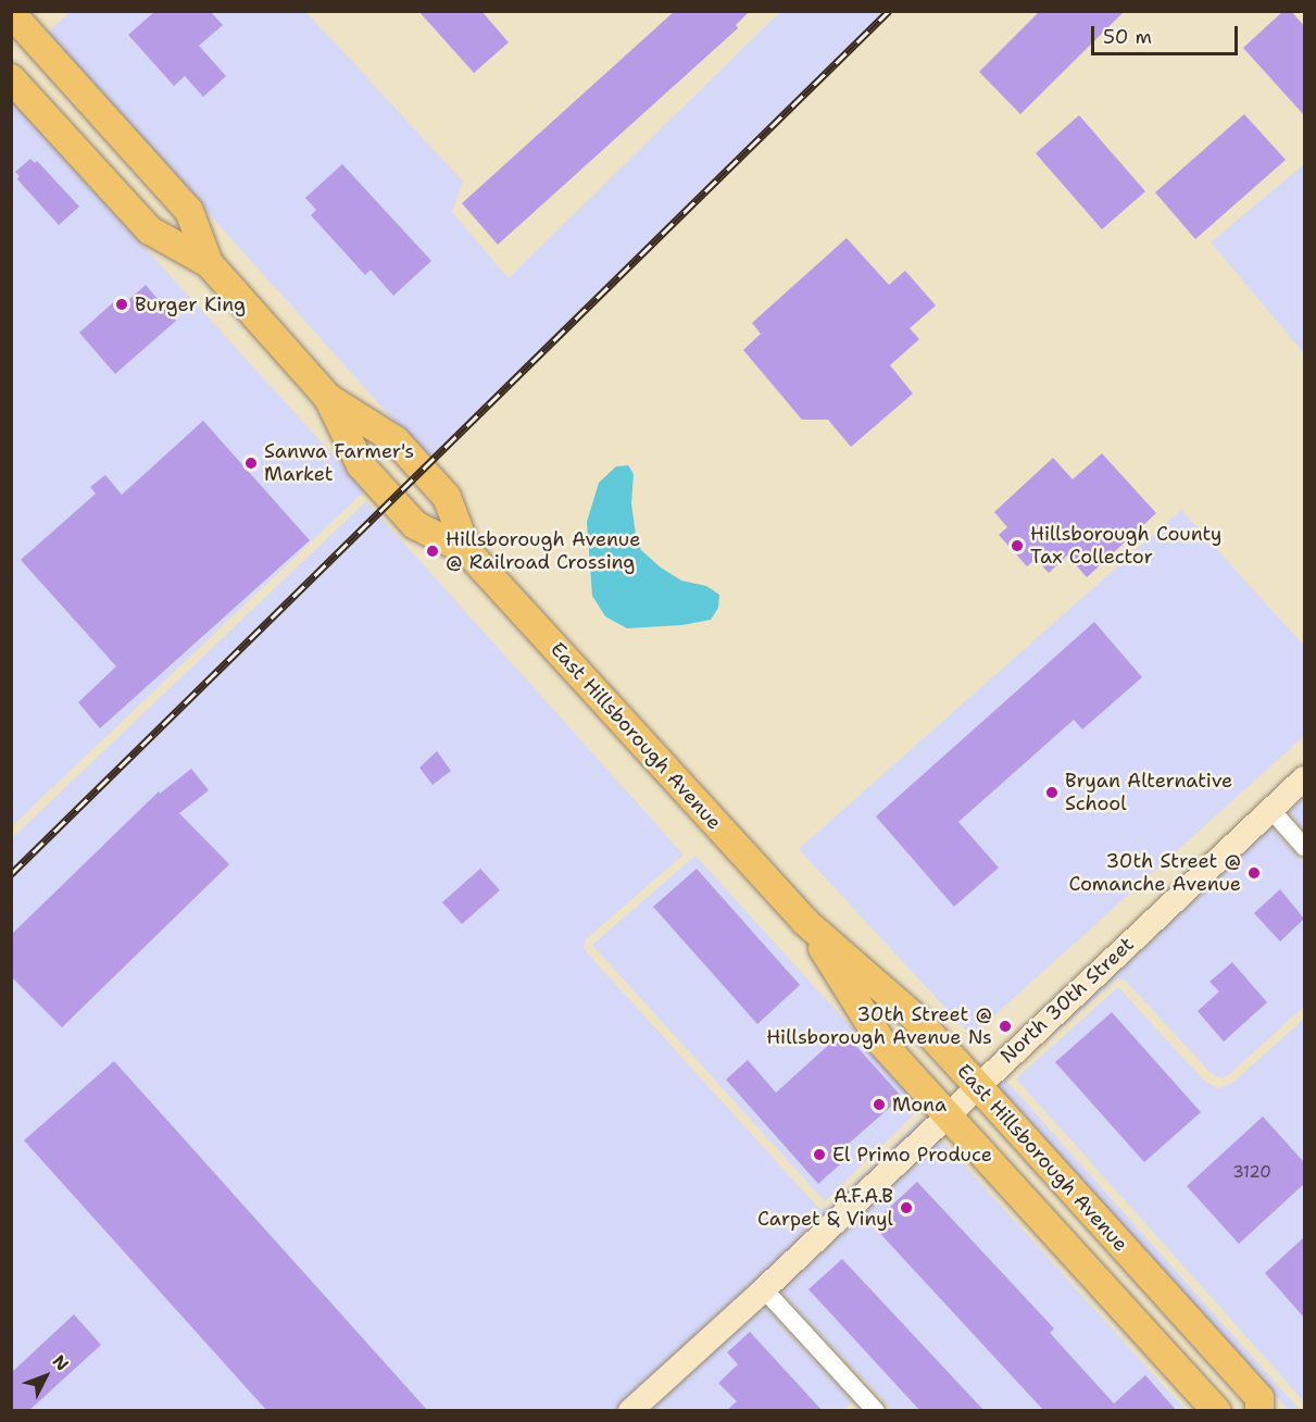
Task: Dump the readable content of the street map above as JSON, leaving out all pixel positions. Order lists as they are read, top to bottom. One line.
{"streets":{"main road":["East Hillsborough Avenue"],"street":["North 30th Street"]},"crossings":[["East Hillsborough Avenue","North 30th Street"]],"places":["Burger King","Sanwa Farmer's Market","Hillsborough County Tax Collector","Hillsborough Avenue @ Railroad Crossing","Bryan Alternative School","30th Street @ Comanche Avenue","30th Street @ Hillsborough Avenue Ns","Mona","El Primo Produce","A.F.A.B Carpet & Vinyl"],"house_numbers":["3120"],"scale_bar":"50 m","north":"top right"}
